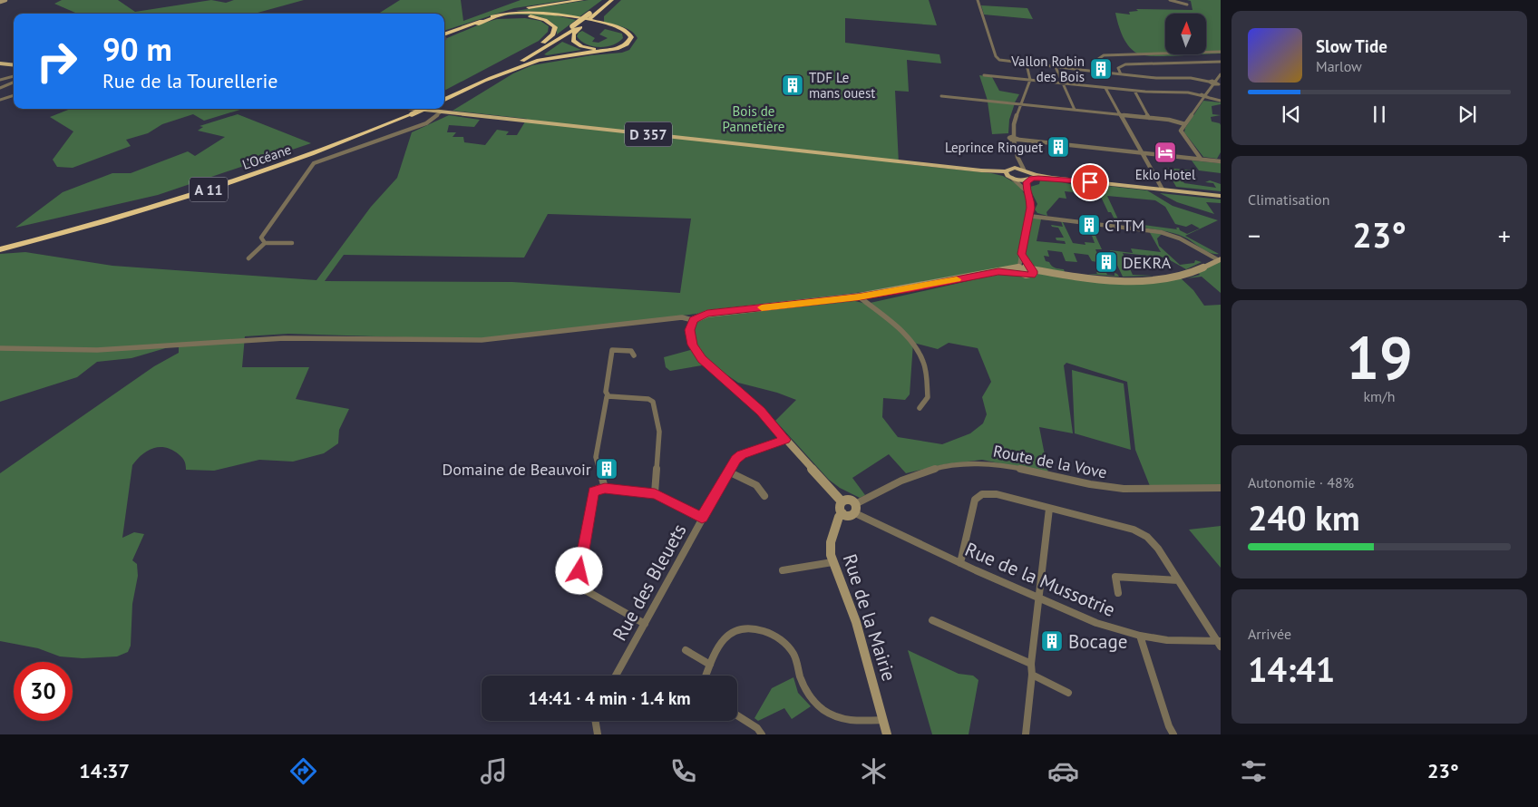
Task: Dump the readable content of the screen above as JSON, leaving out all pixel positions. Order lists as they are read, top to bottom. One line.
{"streets":{"highway":["L’Océane","A 11"],"main road":["D 357"],"street":["Route de la Vove","Rue de la Mussotrie","Rue des Bleuets","Rue de la Mairie"]},"crossings":[["Route de la Vove","Rue de la Mussotrie"],["Route de la Vove","Rue de la Mairie"],["Rue de la Mussotrie","Rue de la Mairie"]],"parks":["Bois de Pannetière"],"places":{"building":["Vallon Robin des Bois","TDF Le mans ouest","Leprince Ringuet","CTTM","DEKRA","Domaine de Beauvoir","Bocage"],"hotel":["Eklo Hotel"]},"north":"top","page":{"turn":["90 m","Rue de la Tourellerie"],"song":["Slow Tide","Marlow"],"tile":["Climatisation",["19","km/h"],["Autonomie · 48%","240 km"],["Arrivée","14:41"]],"heat":["−","23°","+"],"limit":"30","trip":"14:41 · 4 min · 1.4 km","tabs":["14:37","23°"]}}
